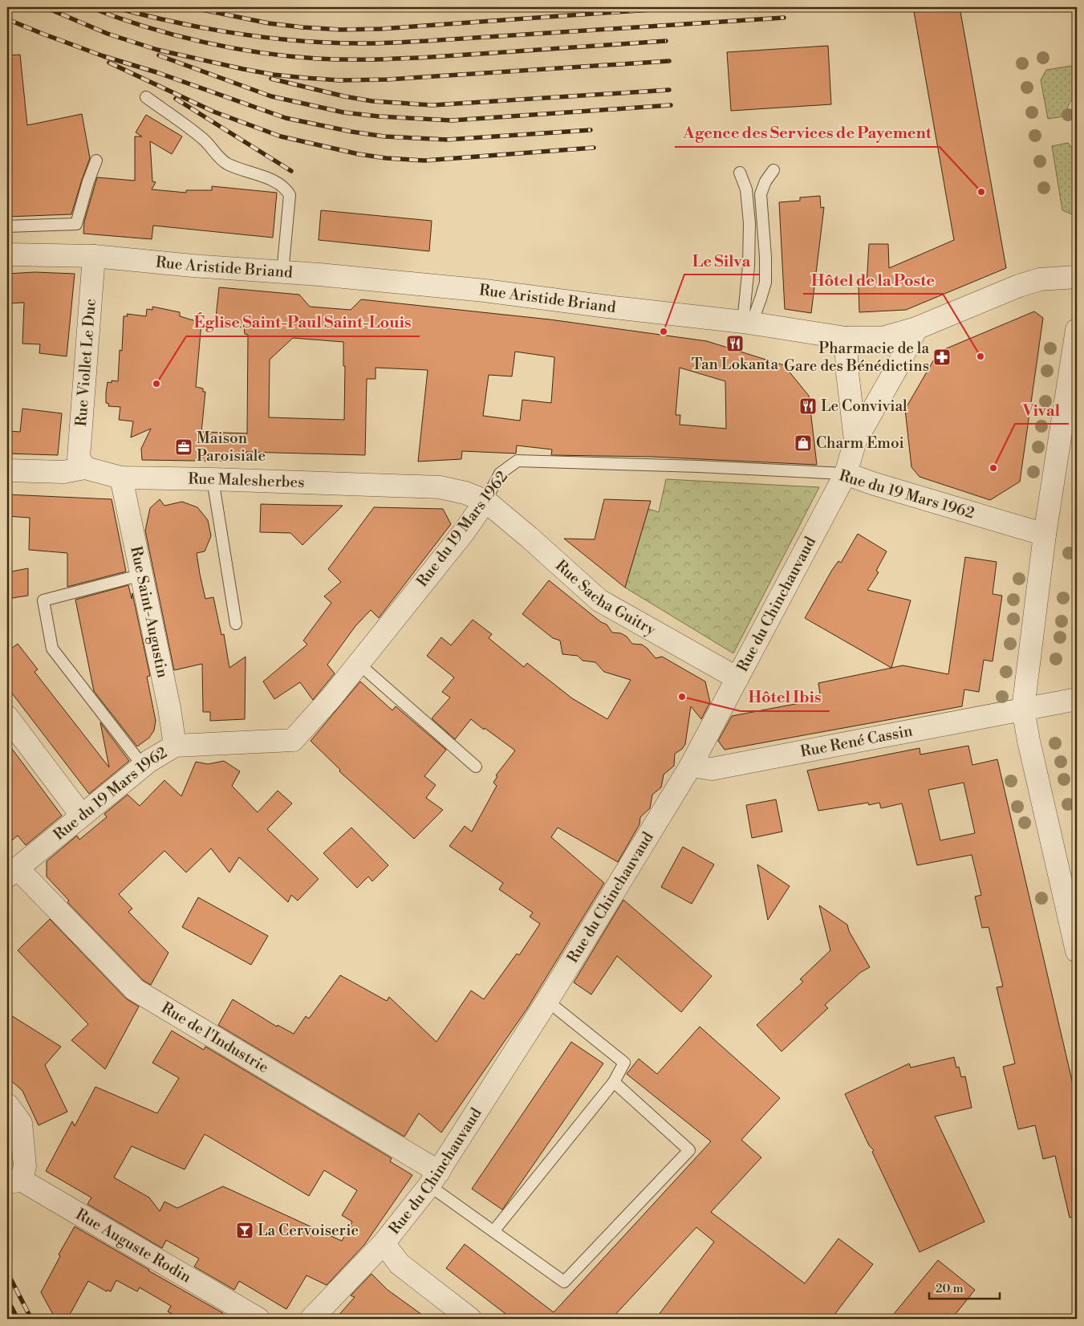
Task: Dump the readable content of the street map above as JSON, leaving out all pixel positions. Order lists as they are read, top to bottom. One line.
{"streets":{"street":["Rue Aristide Briand","Rue Viollet Le Duc","Rue Malesherbes","Rue du 19 Mars 1962","Rue Sacha Guitry","Rue du Chinchauvaud","Rue Saint-Augustin","Rue René Cassin","Rue de l'Industrie","Rue Auguste Rodin"]},"crossings":[["Rue Aristide Briand","Rue Viollet Le Duc"],["Rue Aristide Briand","Rue du Chinchauvaud"],["Rue Viollet Le Duc","Rue Malesherbes"],["Rue Malesherbes","Rue du 19 Mars 1962"],["Rue Malesherbes","Rue Sacha Guitry"],["Rue Malesherbes","Rue Saint-Augustin"],["Rue du 19 Mars 1962","Rue Sacha Guitry"],["Rue du 19 Mars 1962","Rue du Chinchauvaud"],["Rue du 19 Mars 1962","Rue Saint-Augustin"],["Rue du 19 Mars 1962","Rue de l'Industrie"],["Rue Sacha Guitry","Rue du Chinchauvaud"],["Rue du Chinchauvaud","Rue René Cassin"],["Rue du Chinchauvaud","Rue de l'Industrie"]],"places":{"other":["Agence des Services de Payement","Le Silva","Hôtel de la Poste","Église Saint-Paul Saint-Louis","Vival","Hôtel Ibis"],"restaurant":["Tan Lokanta","Le Convivial"],"pharmacy":["Pharmacie de la Gare des Bénédictins"],"shop":["Charm Emoi"],"office":["Maison Paroisiale"],"bar":["La Cervoiserie"]},"scale_bar":"20 m"}
